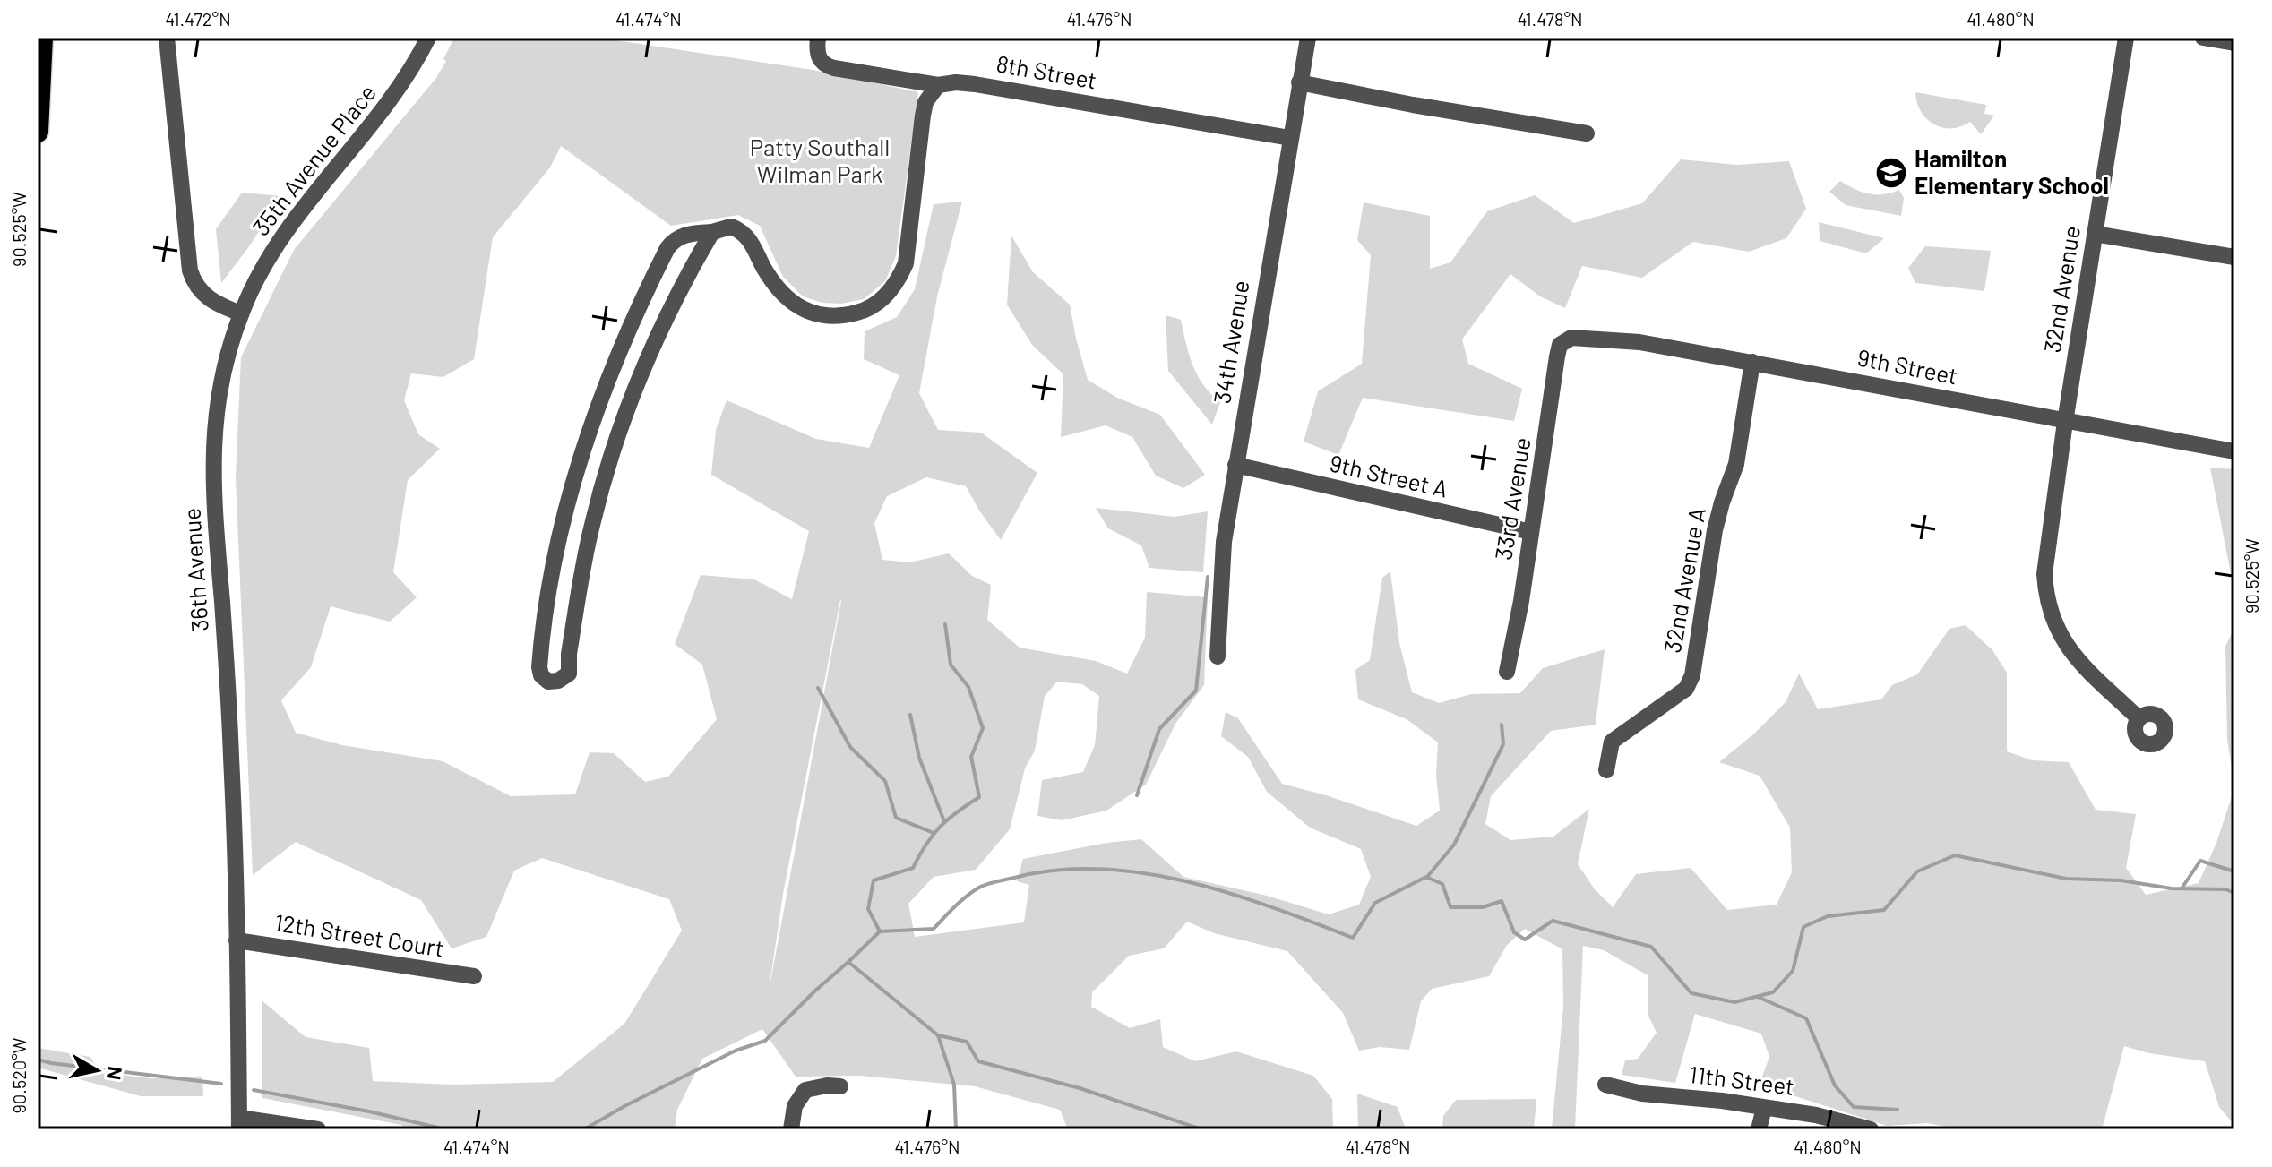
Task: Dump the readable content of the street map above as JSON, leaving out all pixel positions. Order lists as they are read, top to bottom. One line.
{"streets":{"street":["8th Street","35th Avenue Place","32nd Avenue","34th Avenue","9th Street","9th Street A","33rd Avenue","36th Avenue","32nd Avenue A","12th Street Court","11th Street"]},"crossings":[["8th Street","34th Avenue"],["35th Avenue Place","36th Avenue"],["32nd Avenue","9th Street"],["34th Avenue","9th Street A"],["9th Street","33rd Avenue"],["9th Street","32nd Avenue A"],["9th Street A","33rd Avenue"],["36th Avenue","12th Street Court"]],"parks":["Patty Southall Wilman Park"],"places":{"school or university":["Hamilton Elementary School"]},"north":"right","coordinates":["41.472°N","41.474°N","41.476°N","41.478°N","41.480°N","90.525°W","90.520°W"]}
